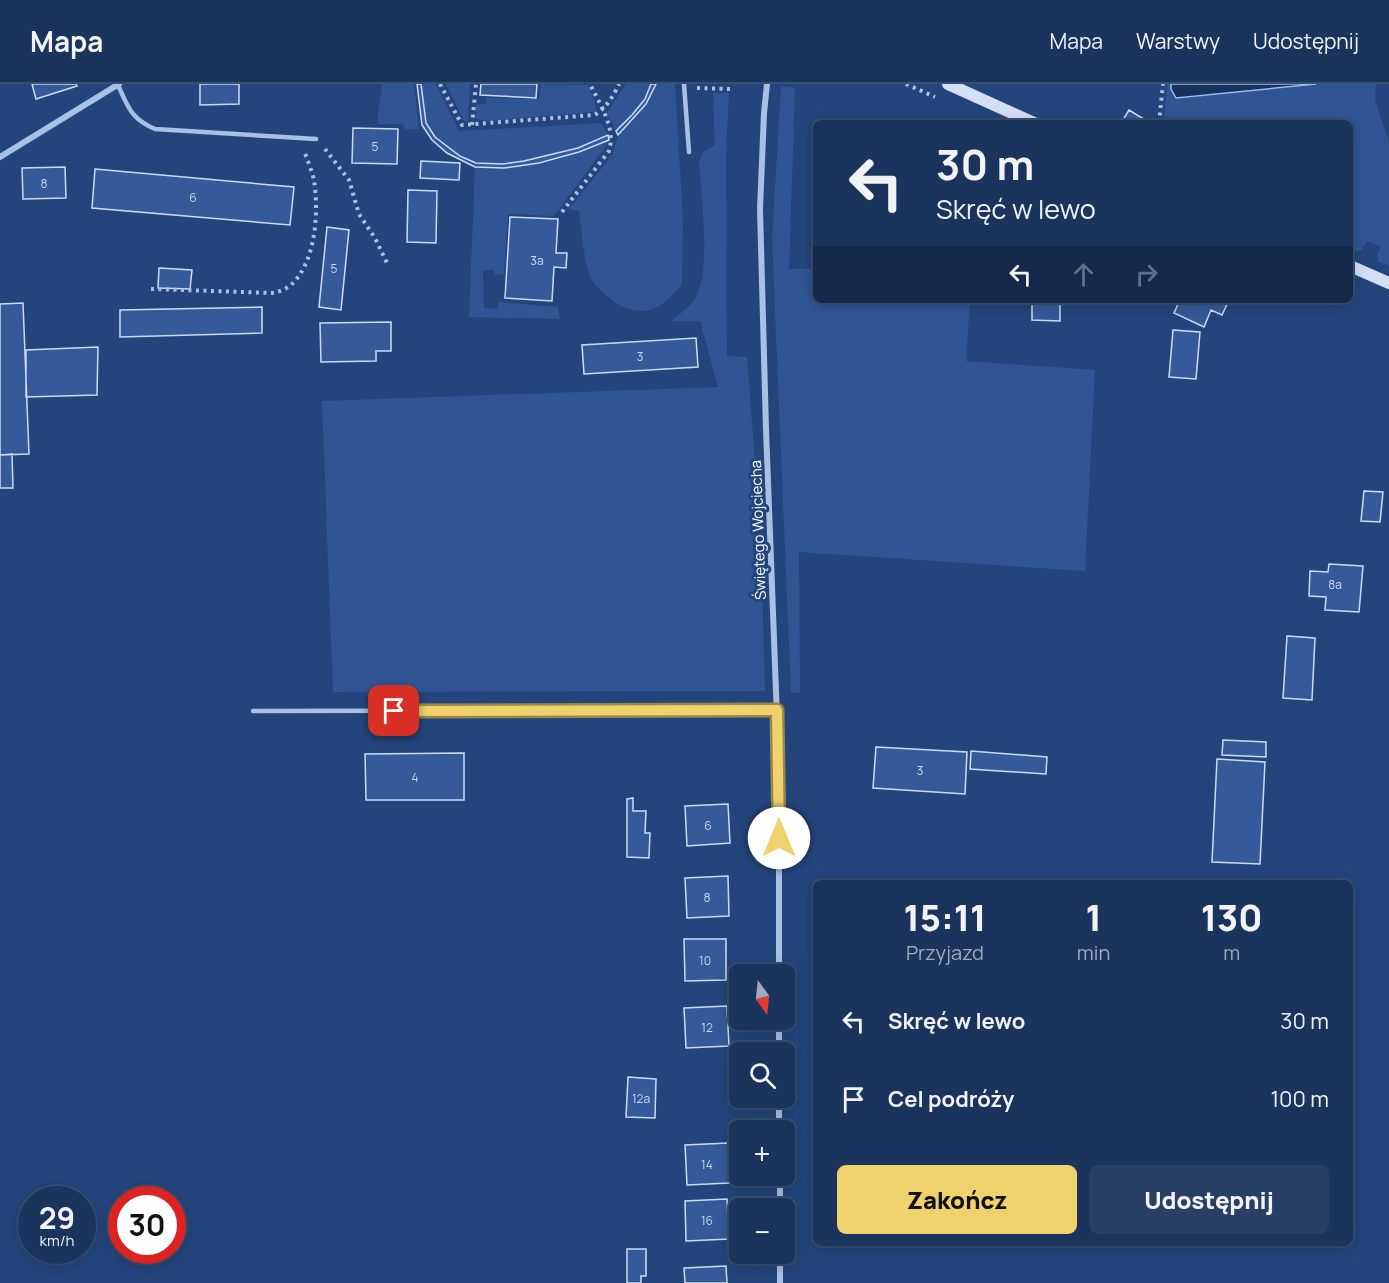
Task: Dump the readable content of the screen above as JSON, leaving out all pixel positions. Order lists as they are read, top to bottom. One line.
{"streets":{"street":["Świętego Wojciecha"]},"house_numbers":["5","8","6","3a","5","3","8a","3","4","6","8","10","12","12a","14","16"],"north":"bottom","page":{"header":"Mapa","nav":["Mapa","Warstwy","Udostępnij"],"turn":["30 m","Skręć w lewo"],"eta":["15:11","Przyjazd","1","min","130","m"],"map_buttons":["+","−"],"list":[{"name":"Skręć w lewo","value":"30 m"},{"name":"Cel podróży","value":"100 m"}],"buttons":["Zakończ","Udostępnij"],"speed":"29 km/h","limit":"30"}}
